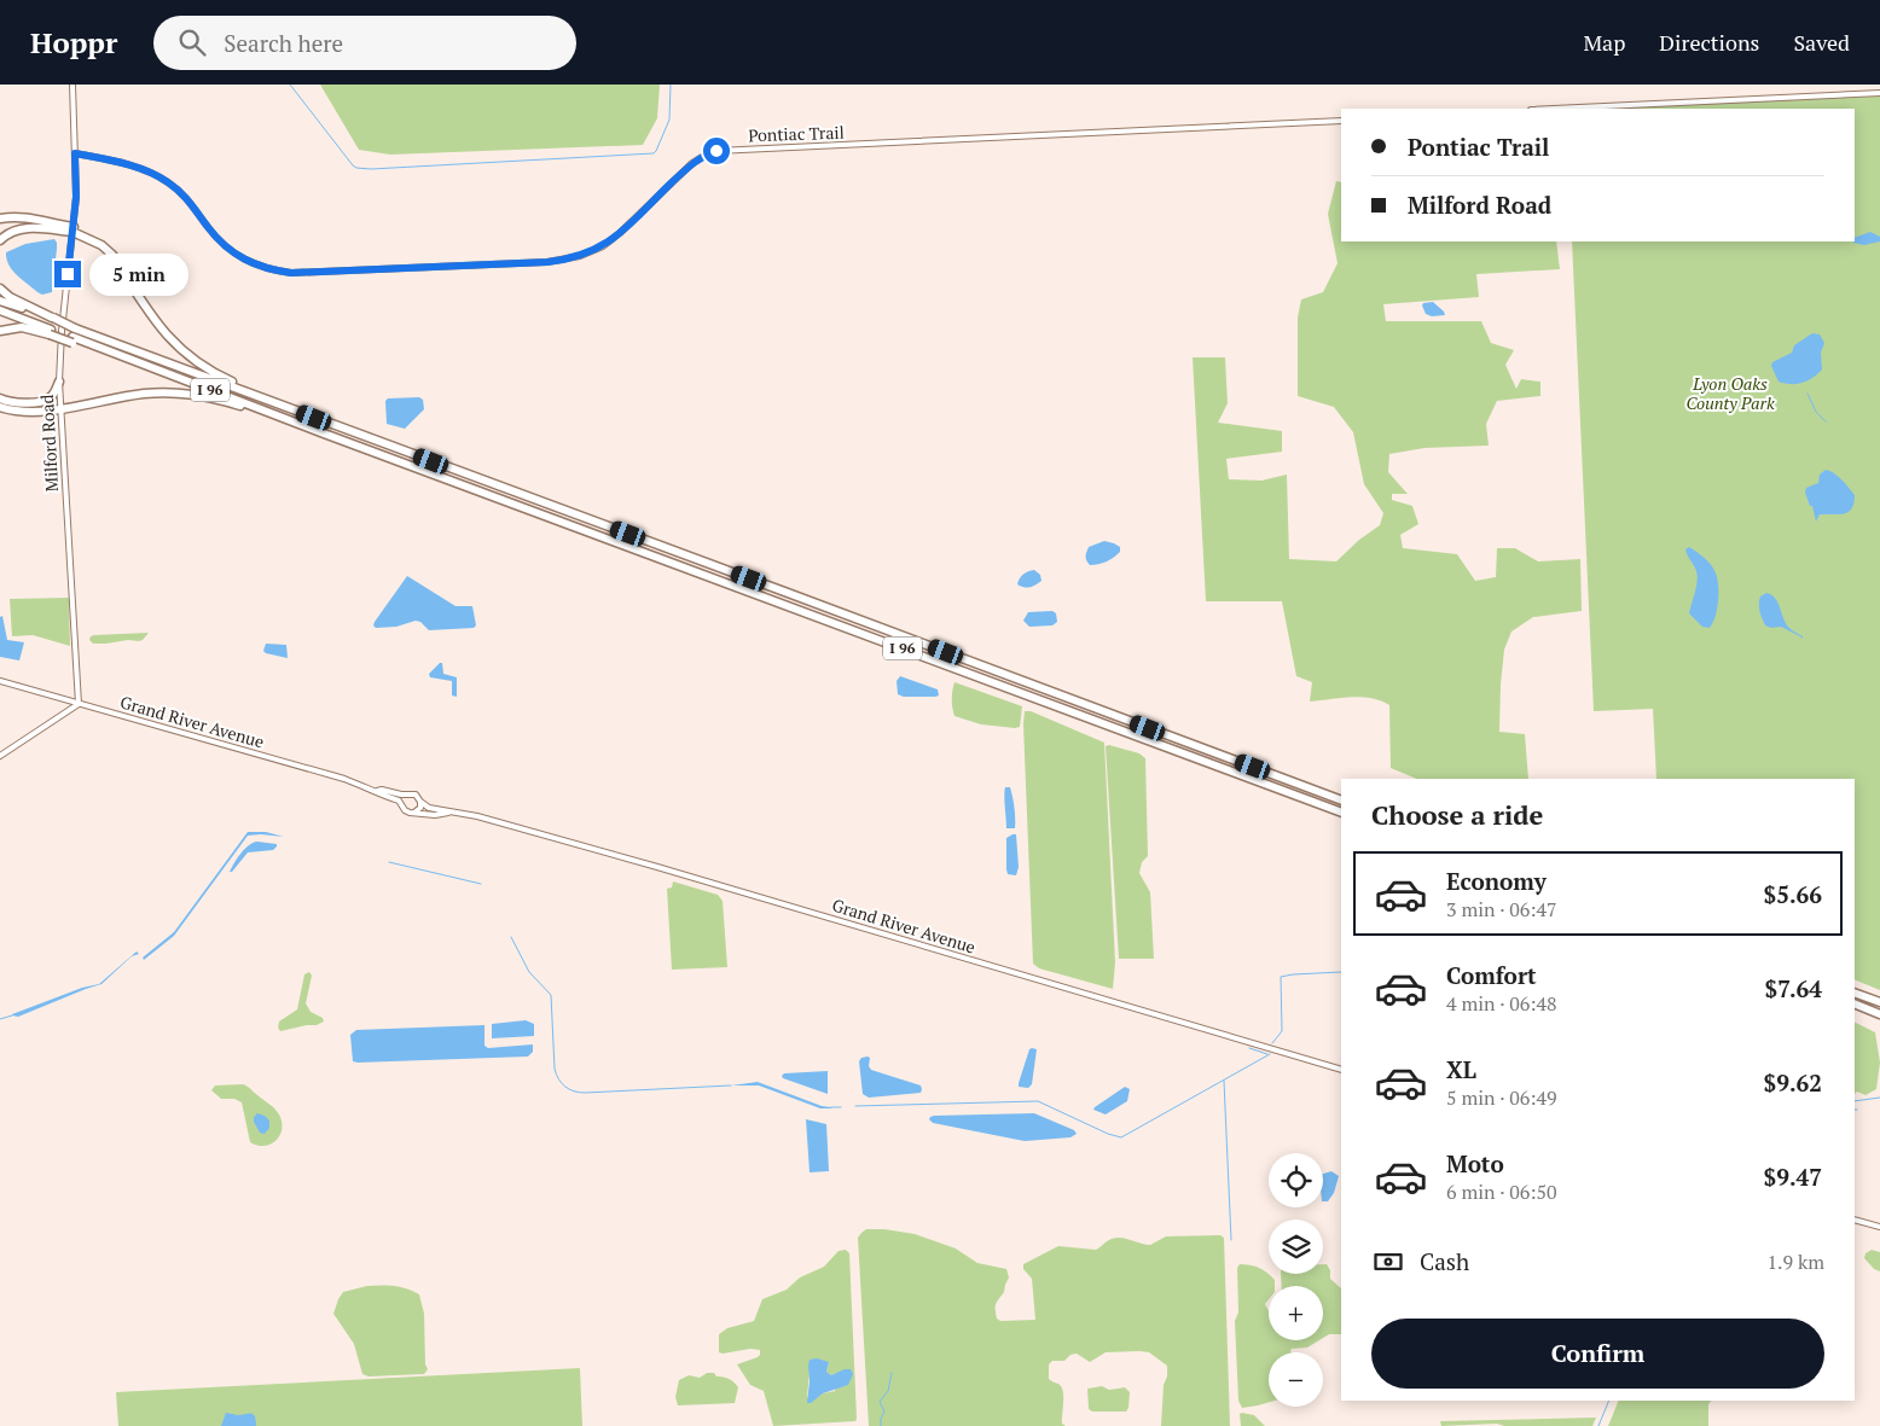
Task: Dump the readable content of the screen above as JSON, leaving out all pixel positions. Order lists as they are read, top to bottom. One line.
{"streets":{"highway":["I 96"],"main road":["Pontiac Trail","Milford Road","Grand River Avenue"]},"crossings":[["Pontiac Trail","Milford Road"],["Milford Road","Grand River Avenue"]],"parks":["Lyon Oaks County Park"],"page":{"header":"Hoppr","search":"Search here","nav":["Map","Directions","Saved"],"banner":["Pontiac Trail","Milford Road"],"bubble":"5 min","heading":"Choose a ride","list":[{"name":"Economy","note":"3 min · 06:47","value":"$5.66"},{"name":"Comfort","note":"4 min · 06:48","value":"$7.64"},{"name":"XL","note":"5 min · 06:49","value":"$9.62"},{"name":"Moto","note":"6 min · 06:50","value":"$9.47"}],"map_buttons":["+","−"],"pay":["Cash","1.9 km"],"buttons":"Confirm"}}
